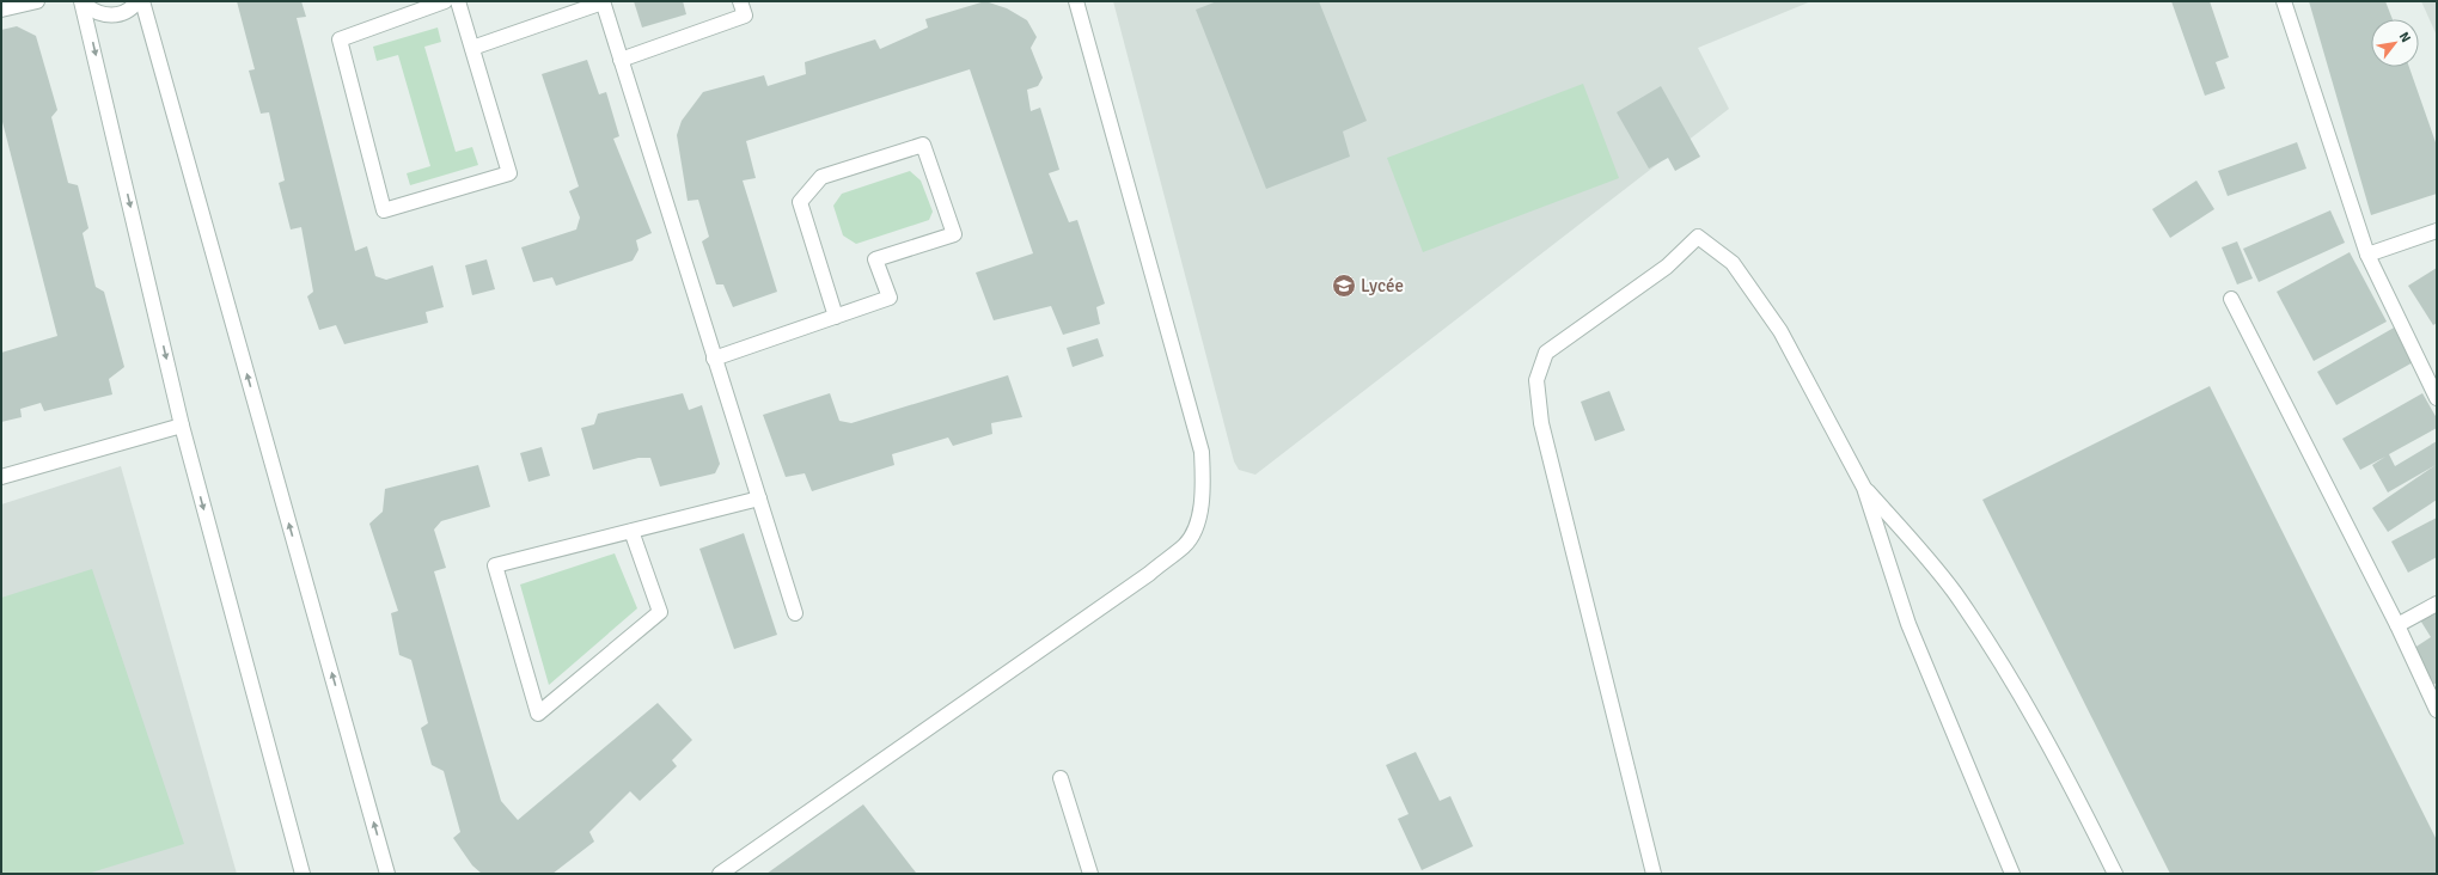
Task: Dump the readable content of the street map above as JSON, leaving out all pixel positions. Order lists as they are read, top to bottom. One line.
{"places":{"school or university":["Lycée"]},"north":"top right"}
